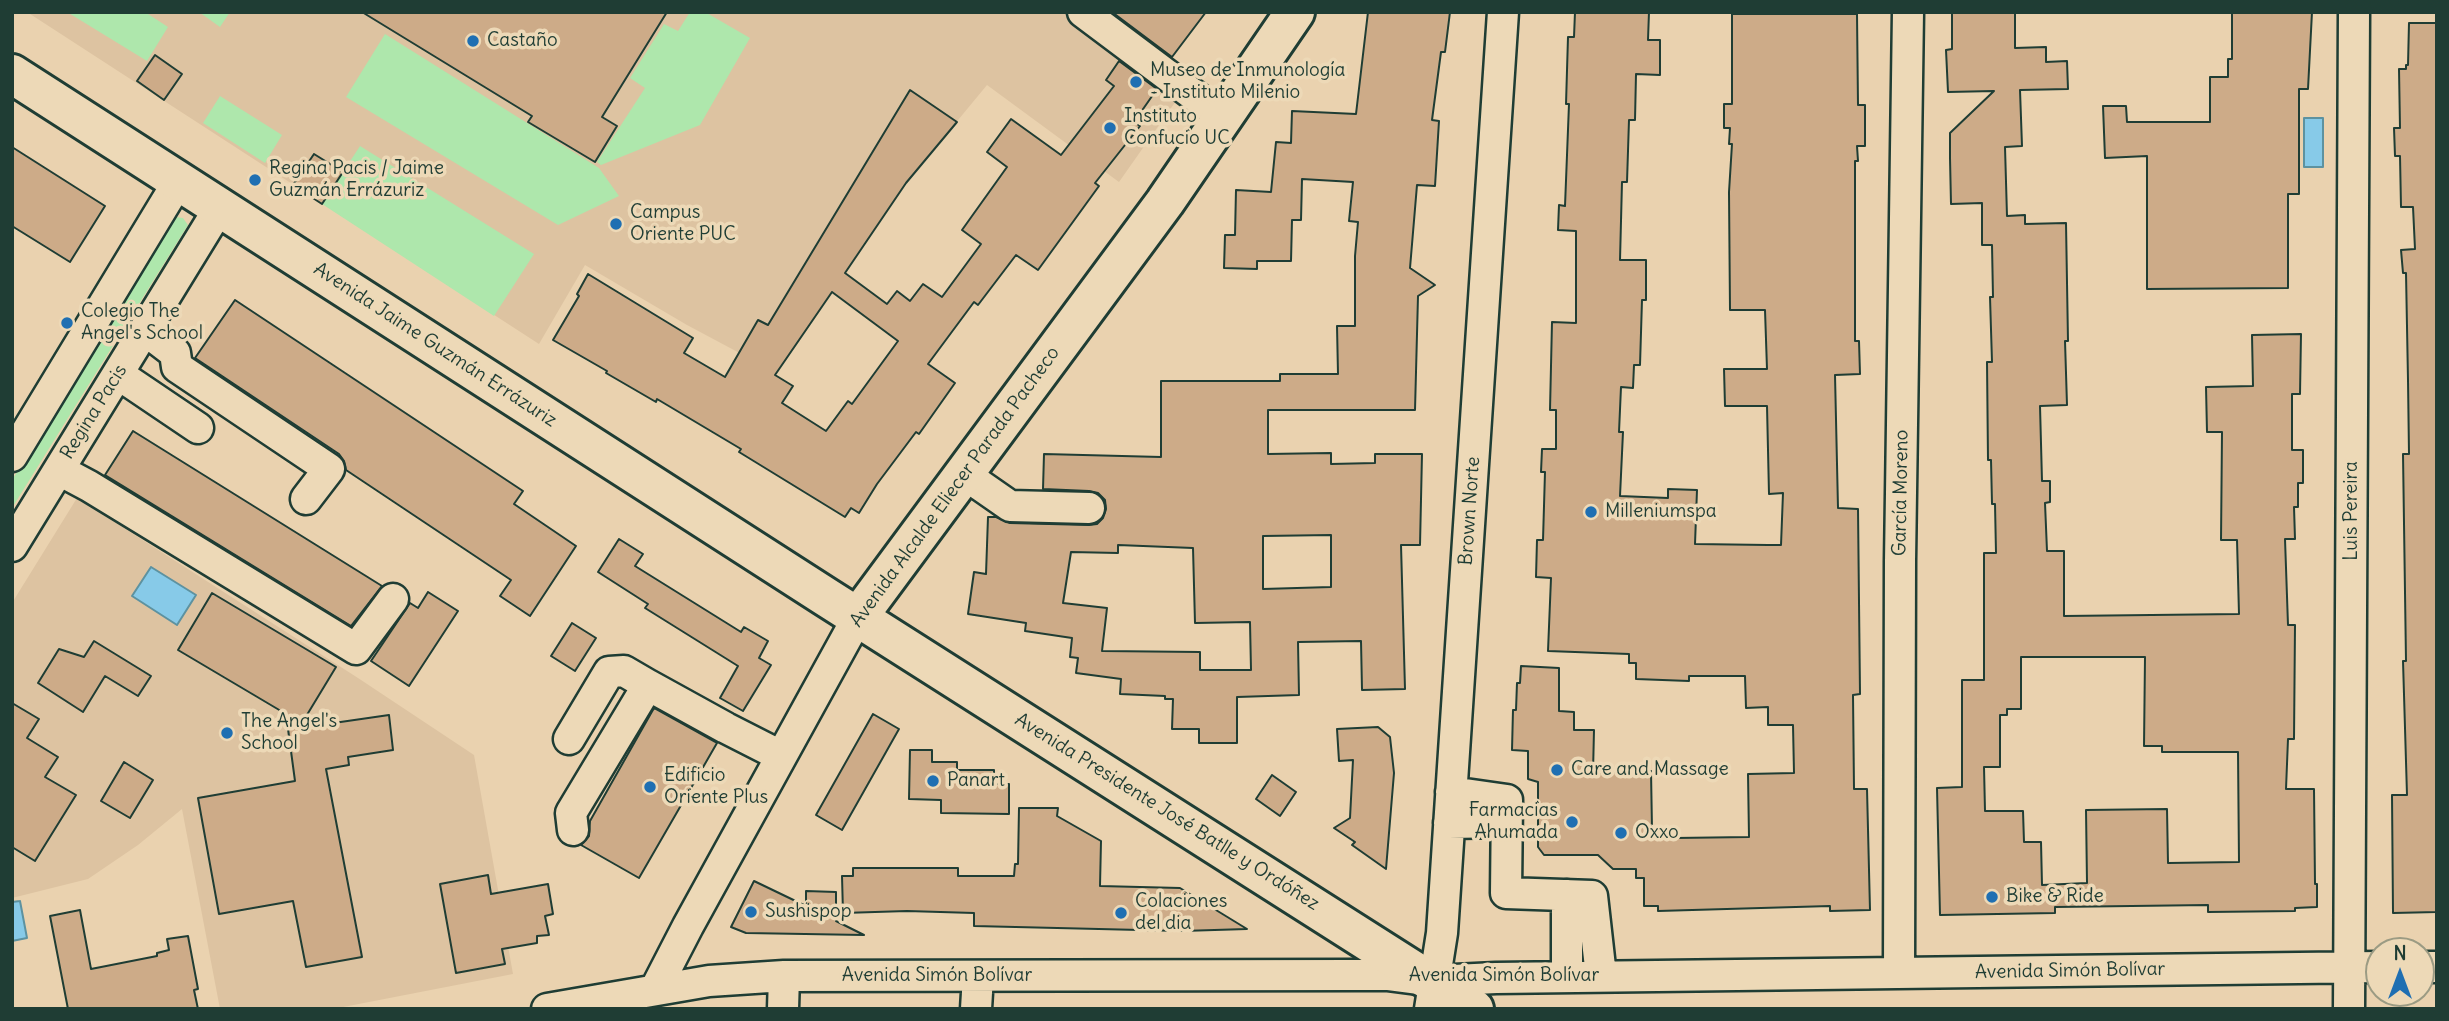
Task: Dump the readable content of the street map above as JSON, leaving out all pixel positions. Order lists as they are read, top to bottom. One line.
{"streets":{"main road":["Avenida Jaime Guzmán Errázuriz","Avenida Alcalde Eliecer Parada Pacheco","Avenida Presidente José Batlle y Ordóñez"],"street":["Regina Pacis","García Moreno","Brown Norte","Luis Pereira","Avenida Simón Bolívar"]},"crossings":[["Avenida Jaime Guzmán Errázuriz","Regina Pacis"],["Avenida Jaime Guzmán Errázuriz","Avenida Alcalde Eliecer Parada Pacheco"],["Avenida Jaime Guzmán Errázuriz","Avenida Presidente José Batlle y Ordóñez"],["Avenida Alcalde Eliecer Parada Pacheco","Avenida Presidente José Batlle y Ordóñez"],["Avenida Alcalde Eliecer Parada Pacheco","Avenida Simón Bolívar"],["García Moreno","Avenida Simón Bolívar"],["Brown Norte","Avenida Presidente José Batlle y Ordóñez"],["Brown Norte","Avenida Simón Bolívar"],["Luis Pereira","Avenida Simón Bolívar"],["Avenida Presidente José Batlle y Ordóñez","Avenida Simón Bolívar"]],"places":["Castaño","Museo de Inmunología - Instituto Milenio","Instituto Confucio UC","Regina Pacis / Jaime Guzmán Errázuriz","Campus Oriente PUC","Colegio The Angel's School","Milleniumspa","The Angel's School","Care and Massage","Panart","Edificio Oriente Plus","Farmacias Ahumada","Oxxo","Bike & Ride","Sushispop","Colaciones del dia"],"north":"top"}
